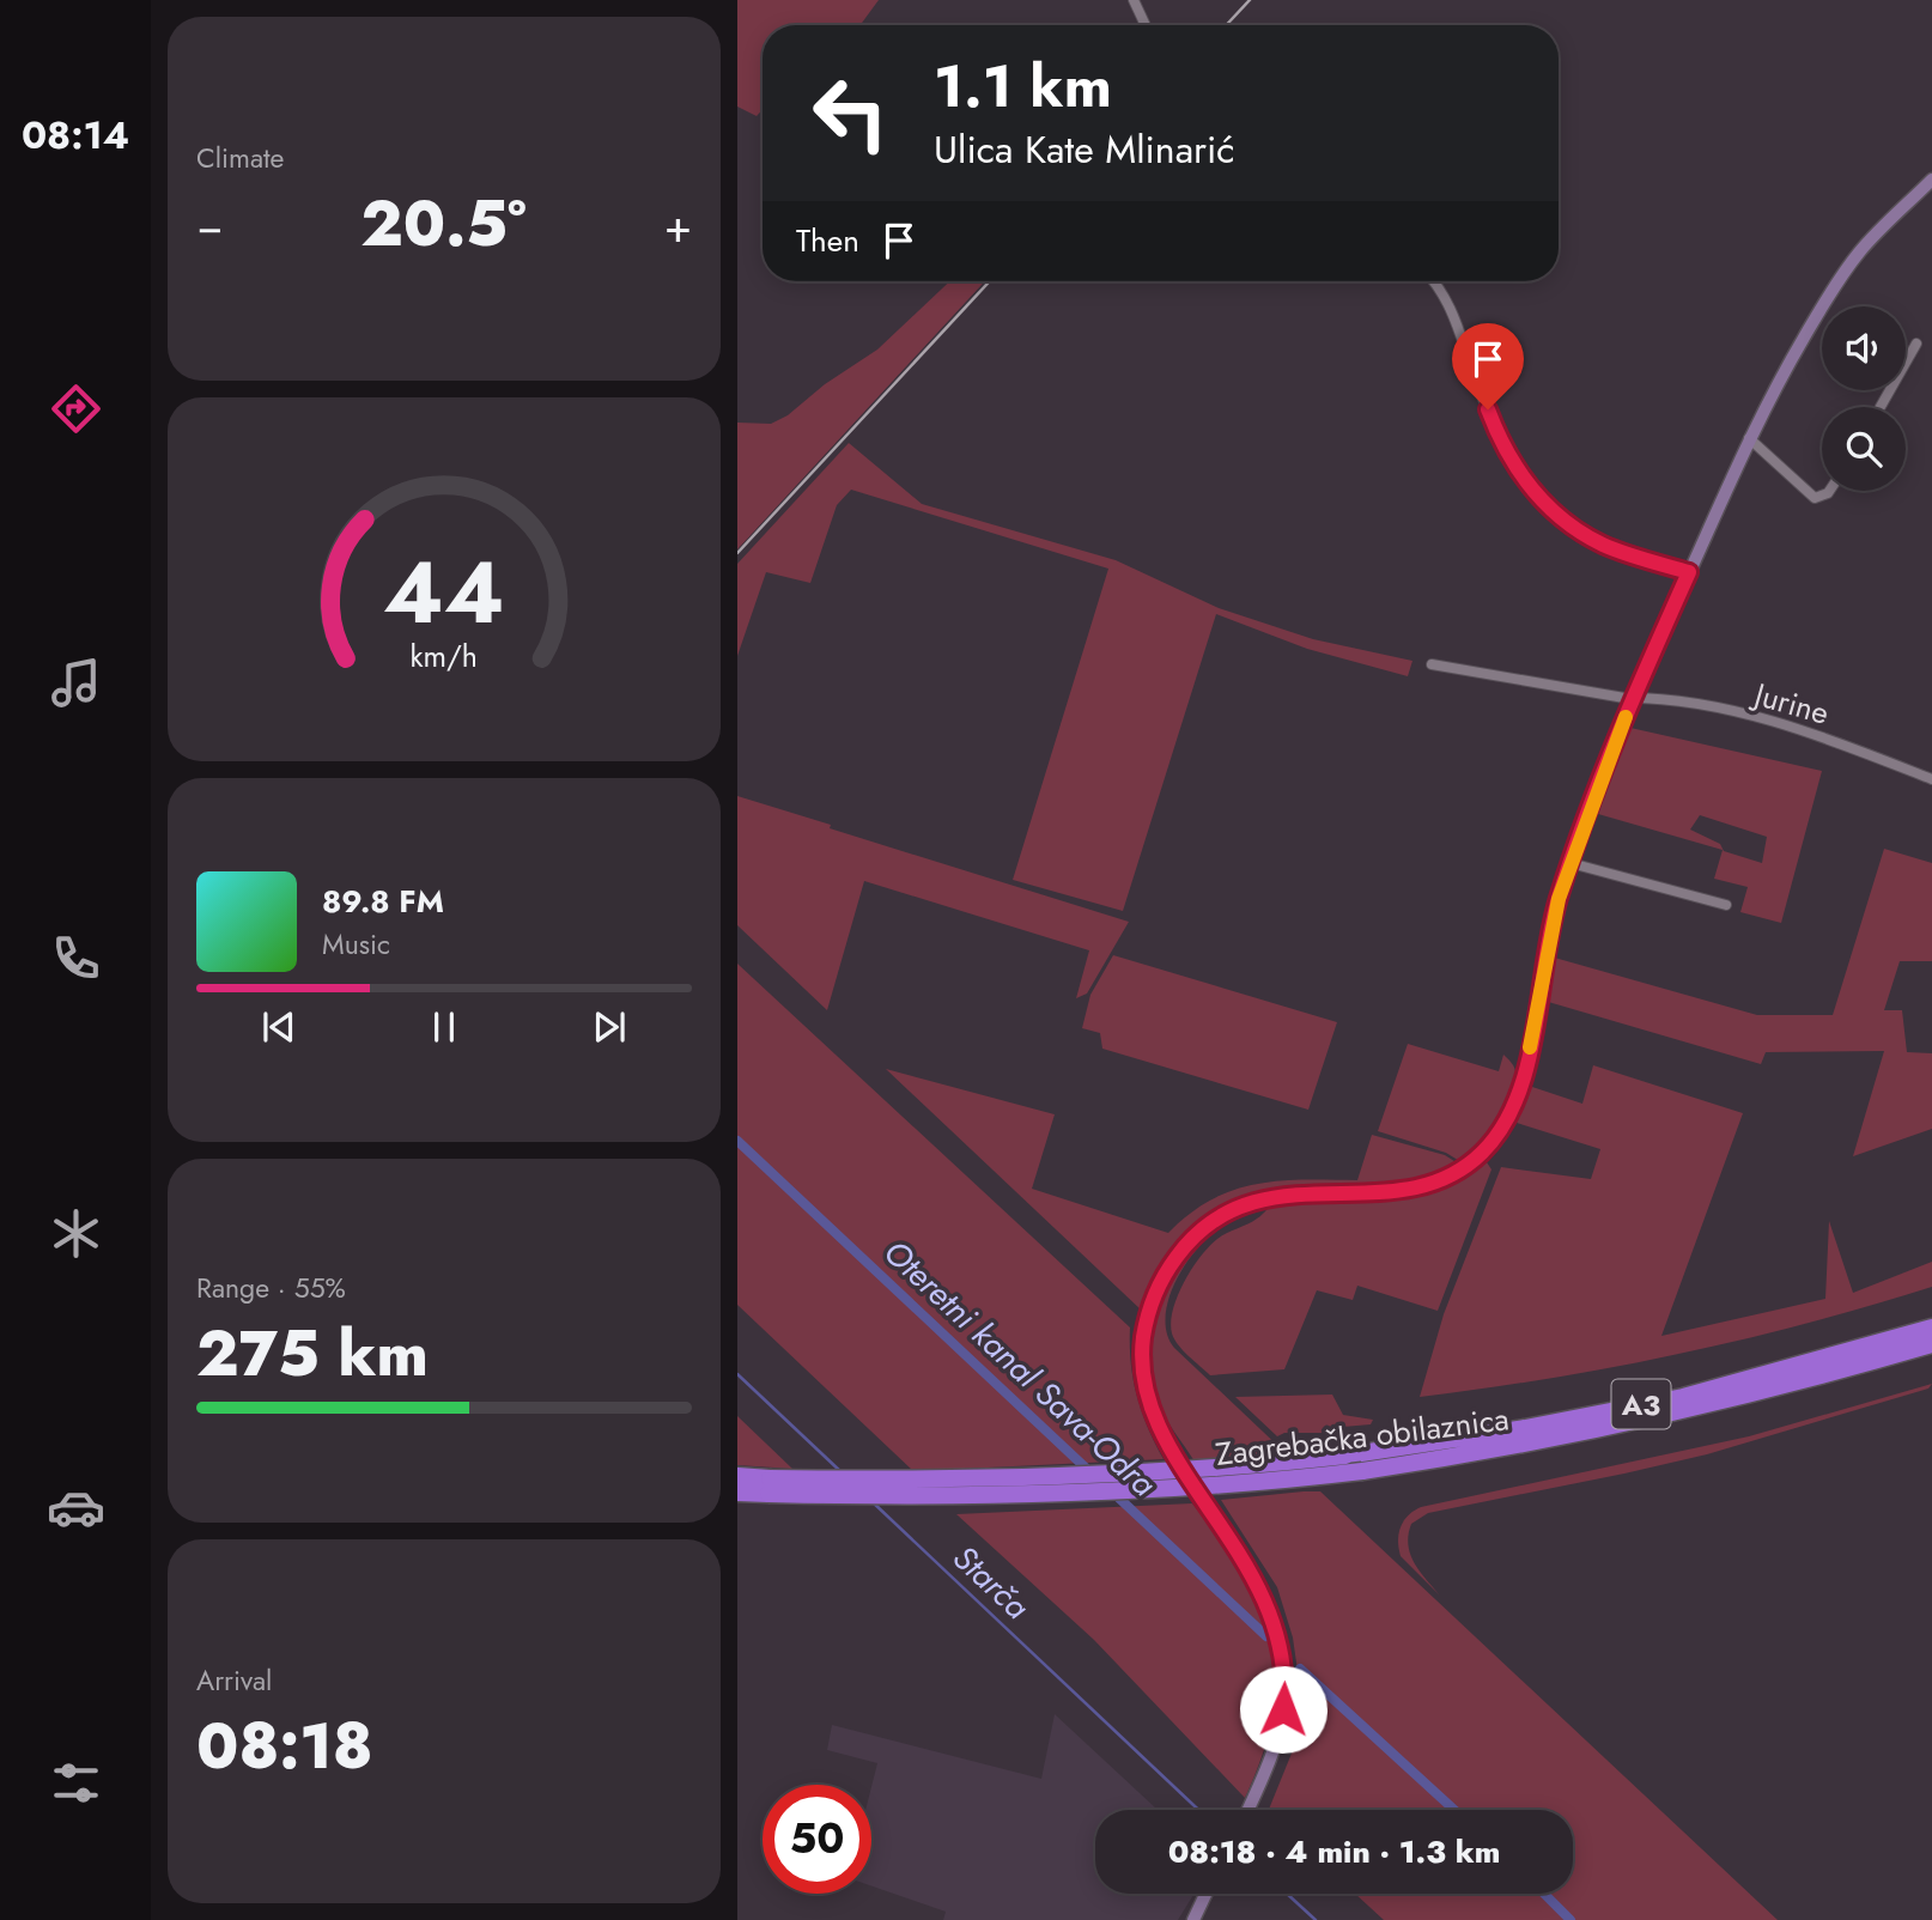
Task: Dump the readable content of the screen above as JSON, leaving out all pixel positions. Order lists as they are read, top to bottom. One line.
{"streets":{"highway":["A3","Zagrebačka obilaznica"],"street":["Jurine"]},"water":["Oteretni kanal Sava-Odra","Starča"],"page":{"tabs":"08:14","tile":["Climate",["Range · 55%","275 km"],["Arrival","08:18"]],"turn":["1.1 km","Ulica Kate Mlinarić"],"heat":["−","20.5°","+"],"then":"Then","song":["89.8 FM","Music"],"limit":"50","trip":"08:18 · 4 min · 1.3 km","gauge":["44","km/h"]}}
